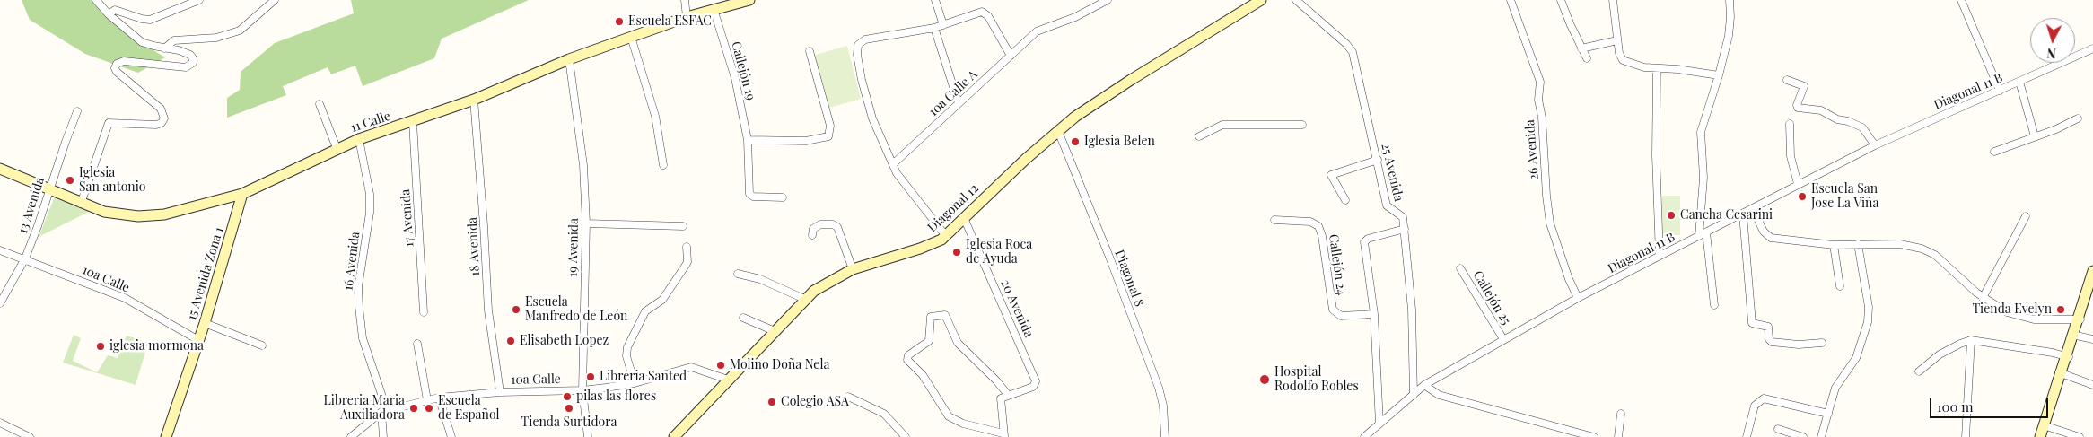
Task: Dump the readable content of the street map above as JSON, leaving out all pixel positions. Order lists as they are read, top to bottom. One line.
{"streets":{"street":["Callejón 19","Diagonal 11 B","10a Calle A","11 Calle","26 Avenida","25 Avenida","13 Avenida","Diagonal 12","17 Avenida","18 Avenida","19 Avenida","16 Avenida","Callejón 24","15 Avenida Zona 1","Diagonal 8","10a Calle","Callejón 25","20 Avenida"]},"crossings":[["Callejón 19","11 Calle"],["Diagonal 11 B","26 Avenida"],["Diagonal 11 B","25 Avenida"],["Diagonal 11 B","Callejón 25"],["11 Calle","13 Avenida"],["11 Calle","17 Avenida"],["11 Calle","18 Avenida"],["11 Calle","19 Avenida"],["11 Calle","16 Avenida"],["11 Calle","15 Avenida Zona 1"],["13 Avenida","10a Calle"],["Diagonal 12","Diagonal 8"],["Diagonal 12","10a Calle"],["Diagonal 12","20 Avenida"],["18 Avenida","10a Calle"],["19 Avenida","10a Calle"],["16 Avenida","10a Calle"],["15 Avenida Zona 1","10a Calle"]],"places":["Escuela ESFAC","Iglesia Belen","Iglesia San antonio","Escuela San Jose La Viña","Cancha Cesarini","Iglesia Roca de Ayuda","Escuela Manfredo de León","Tienda Evelyn","Elisabeth Lopez","iglesia mormona","Molino Doña Nela","Libreria Santed","Hospital Rodolfo Robles","pilas las flores","Colegio ASA","Libreria Maria Auxiliadora","Escuela de Español","Tienda Surtidora"],"scale_bar":"100 m","north":"bottom"}
